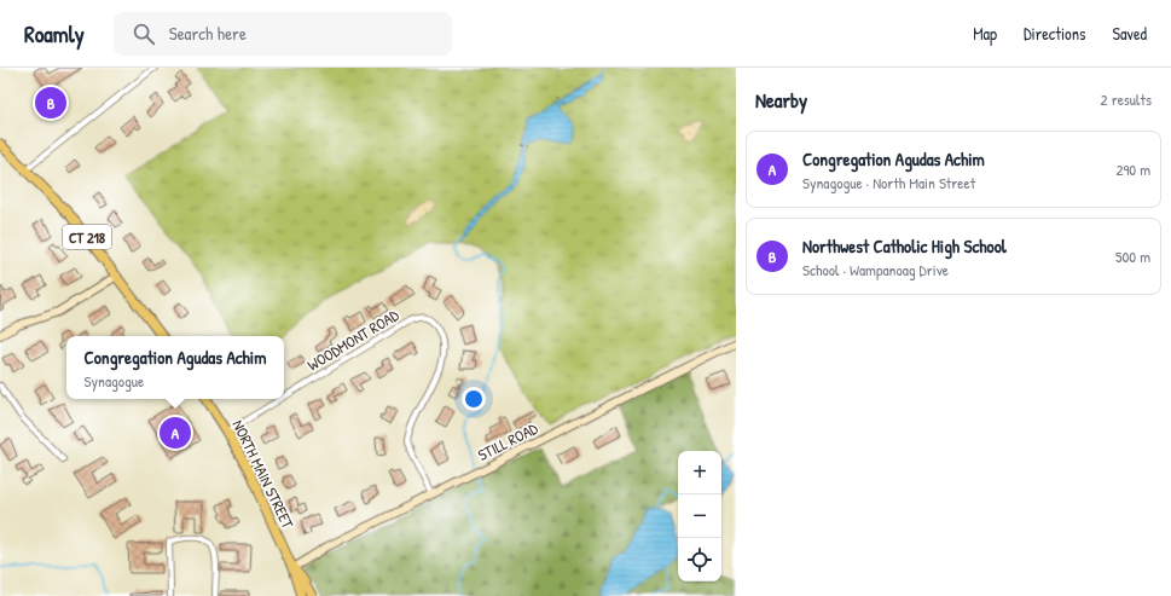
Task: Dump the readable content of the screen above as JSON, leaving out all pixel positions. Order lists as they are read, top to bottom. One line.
{"streets":{"main road":["CT 218","NORTH MAIN STREET"],"street":["WOODMONT ROAD","STILL ROAD"]},"crossings":[["WOODMONT ROAD","STILL ROAD"],["WOODMONT ROAD","NORTH MAIN STREET"],["STILL ROAD","NORTH MAIN STREET"]],"page":{"header":"Roamly","search":"Search here","nav":["Map","Directions","Saved"],"heading":["Nearby","2 results"],"pins":["B","A"],"list":[{"mark":"A","name":"Congregation Agudas Achim","note":"Synagogue · North Main Street","value":"290 m"},{"mark":"B","name":"Northwest Catholic High School","note":"School · Wampanoag Drive","value":"500 m"}],"popup":["Congregation Agudas Achim","Synagogue"],"map_buttons":["+","−"]}}
